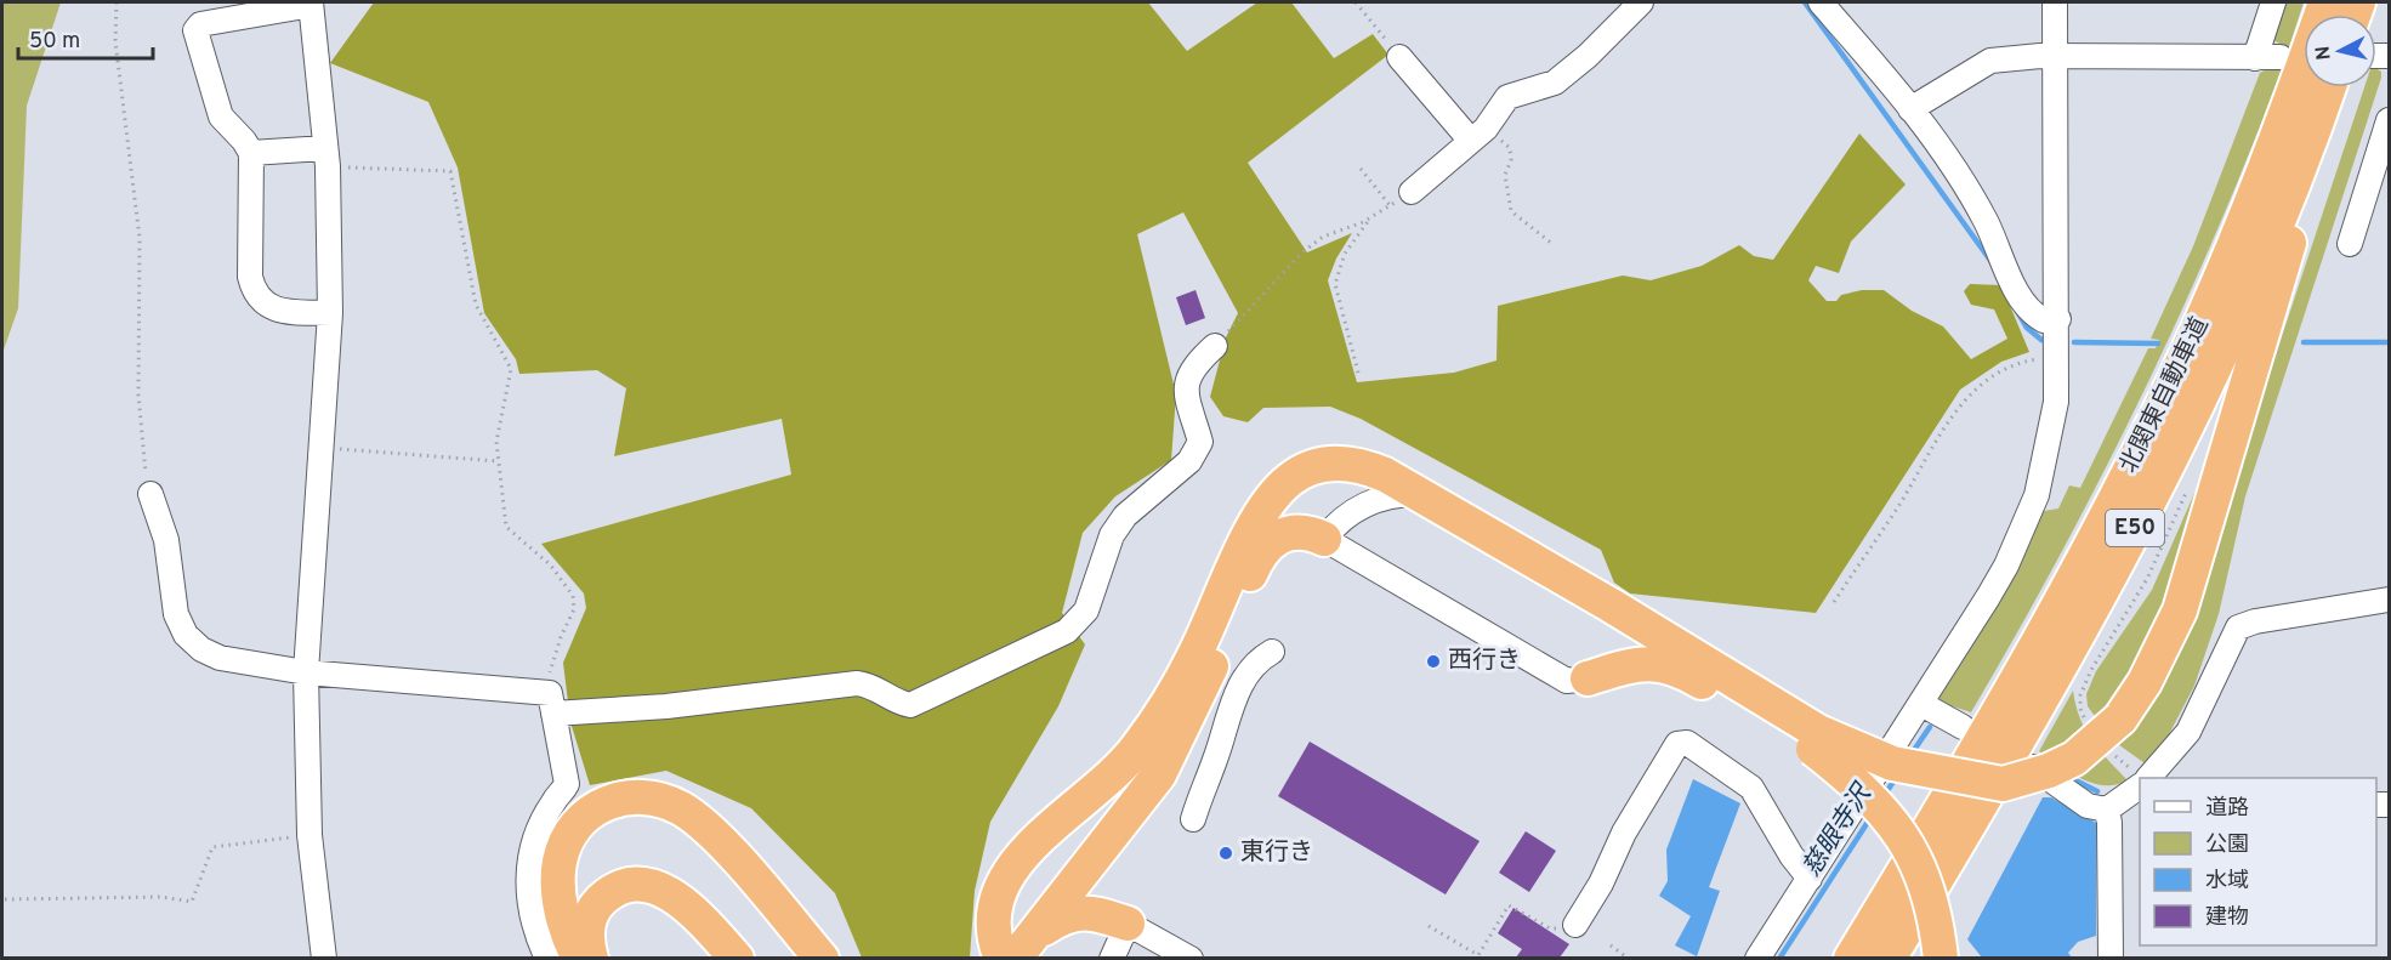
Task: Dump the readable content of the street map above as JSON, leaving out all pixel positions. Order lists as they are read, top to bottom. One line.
{"streets":{"highway":["北関東自動車道","E50"]},"water":["慈眼寺沢"],"places":["西行き","東行き"],"legend":["道路","公園","水域","建物"],"scale_bar":"50 m","north":"left"}
